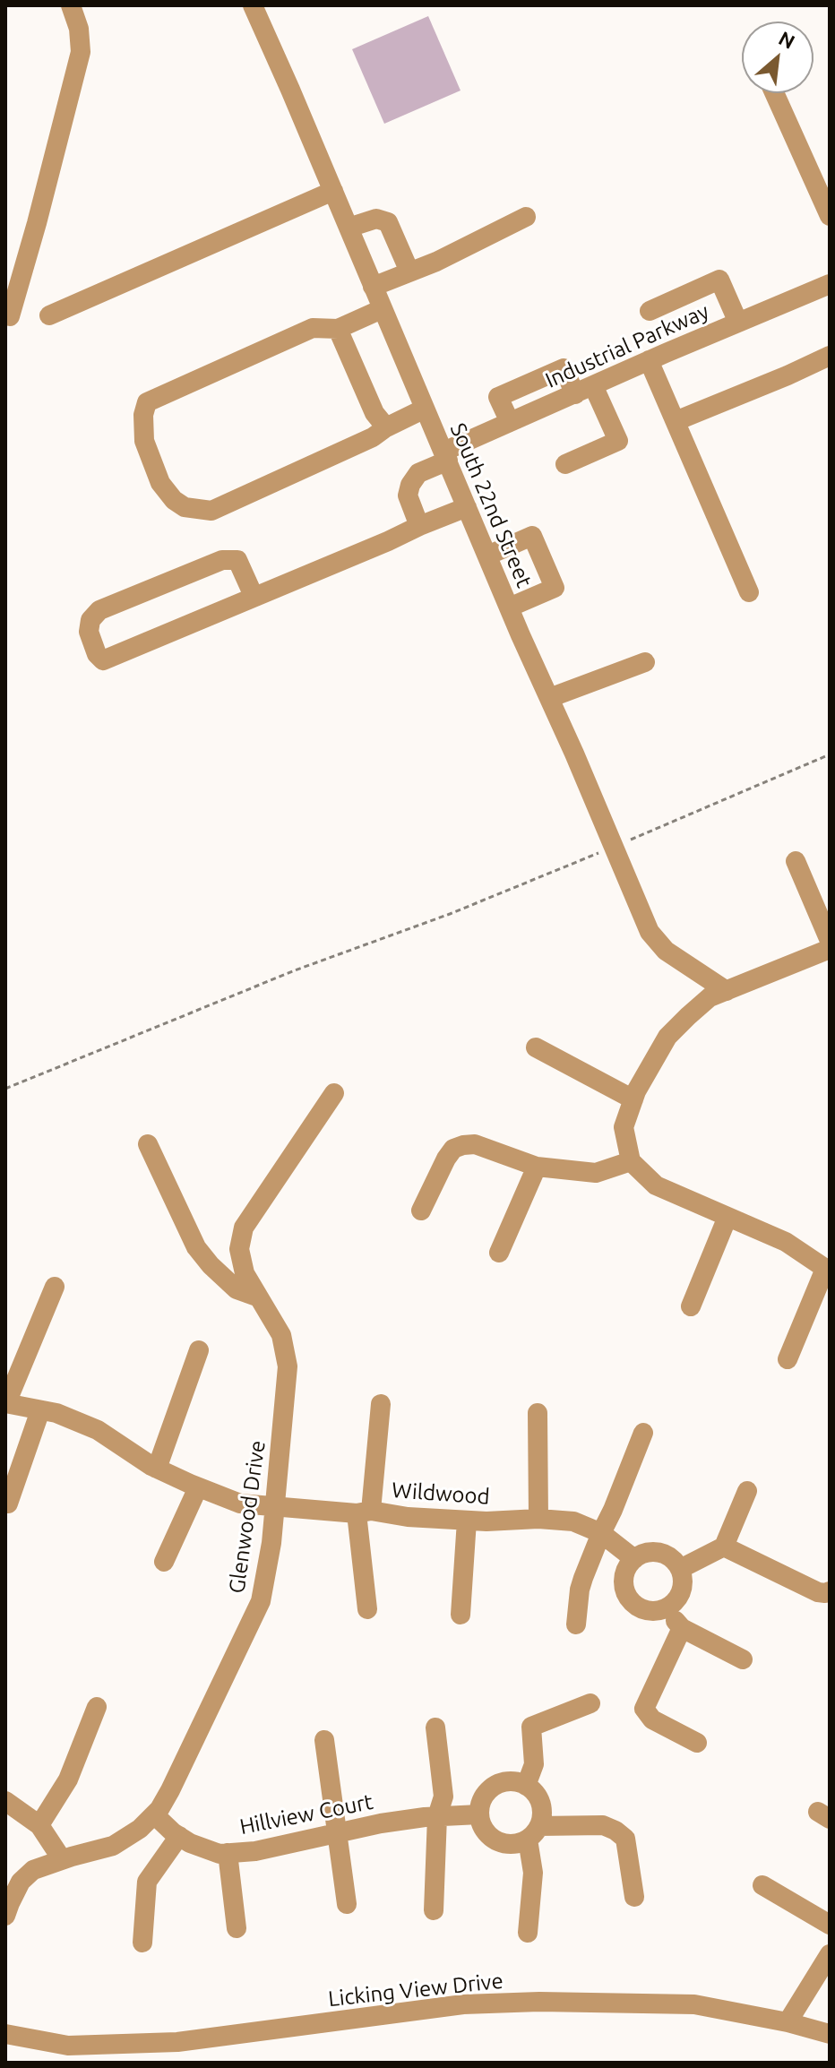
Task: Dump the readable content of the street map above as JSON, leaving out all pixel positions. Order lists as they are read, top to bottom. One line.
{"streets":{"street":["Industrial Parkway","South 22nd Street","Wildwood","Glenwood Drive","Hillview Court","Licking View Drive"]},"crossings":[["Industrial Parkway","South 22nd Street"],["Wildwood","Glenwood Drive"],["Glenwood Drive","Hillview Court"]],"north":"top right"}
